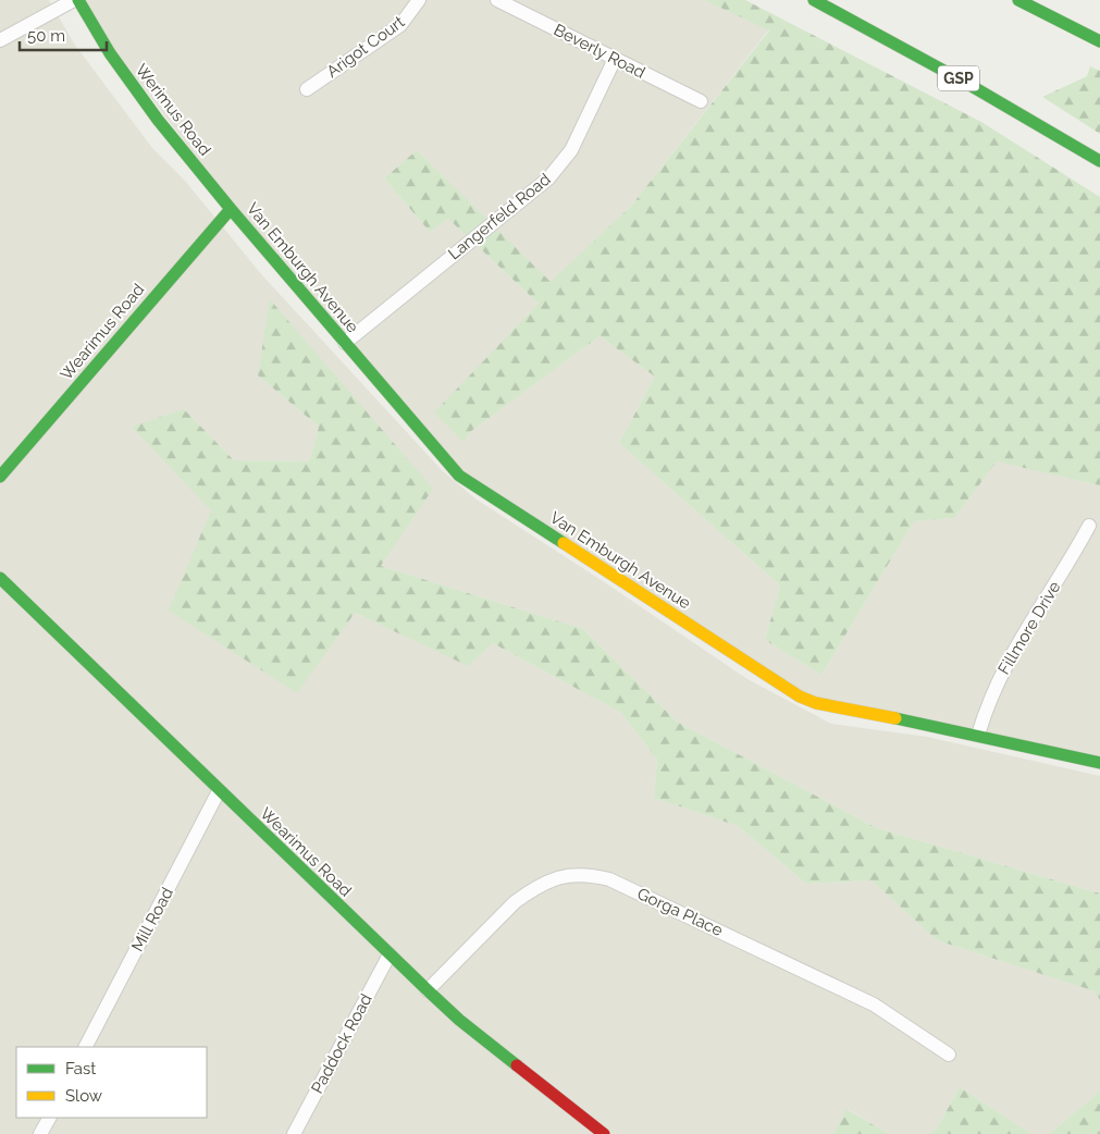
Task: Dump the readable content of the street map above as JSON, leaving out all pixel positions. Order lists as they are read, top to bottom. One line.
{"streets":{"main road":["GSP","Werimus Road","Van Emburgh Avenue","Wearimus Road"],"street":["Arigot Court","Beverly Road","Langerfeld Road","Fillmore Drive","Gorga Place","Mill Road","Paddock Road"]},"crossings":[["Beverly Road","Langerfeld Road"],["Werimus Road","Van Emburgh Avenue"],["Werimus Road","Wearimus Road"],["Langerfeld Road","Van Emburgh Avenue"],["Van Emburgh Avenue","Wearimus Road"],["Van Emburgh Avenue","Fillmore Drive"],["Wearimus Road","Gorga Place"],["Wearimus Road","Mill Road"],["Wearimus Road","Paddock Road"]],"legend":["Fast","Slow"],"scale_bar":"50 m"}
